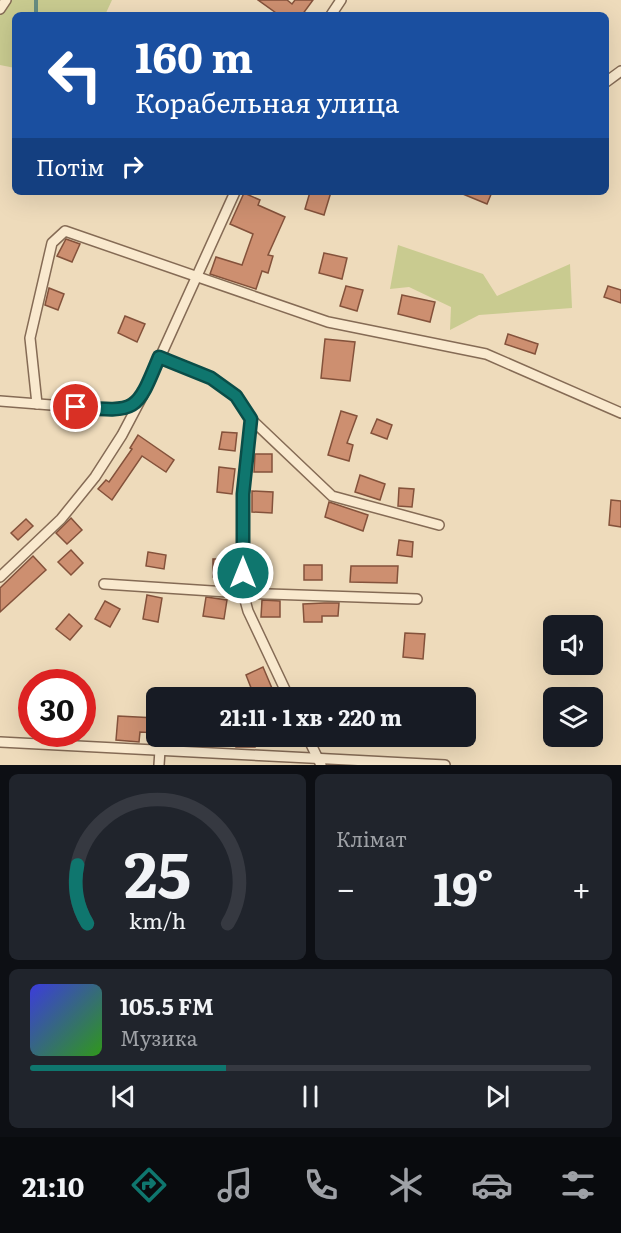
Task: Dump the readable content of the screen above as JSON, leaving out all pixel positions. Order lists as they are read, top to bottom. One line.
{"page":{"turn":["160 m","Корабельная улица"],"then":"Потім","limit":"30","trip":"21:11 · 1 хв · 220 m","tile":"Клімат","heat":["−","19°","+"],"song":["105.5 FM","Музика"],"tabs":"21:10","gauge":["25","km/h"]}}
